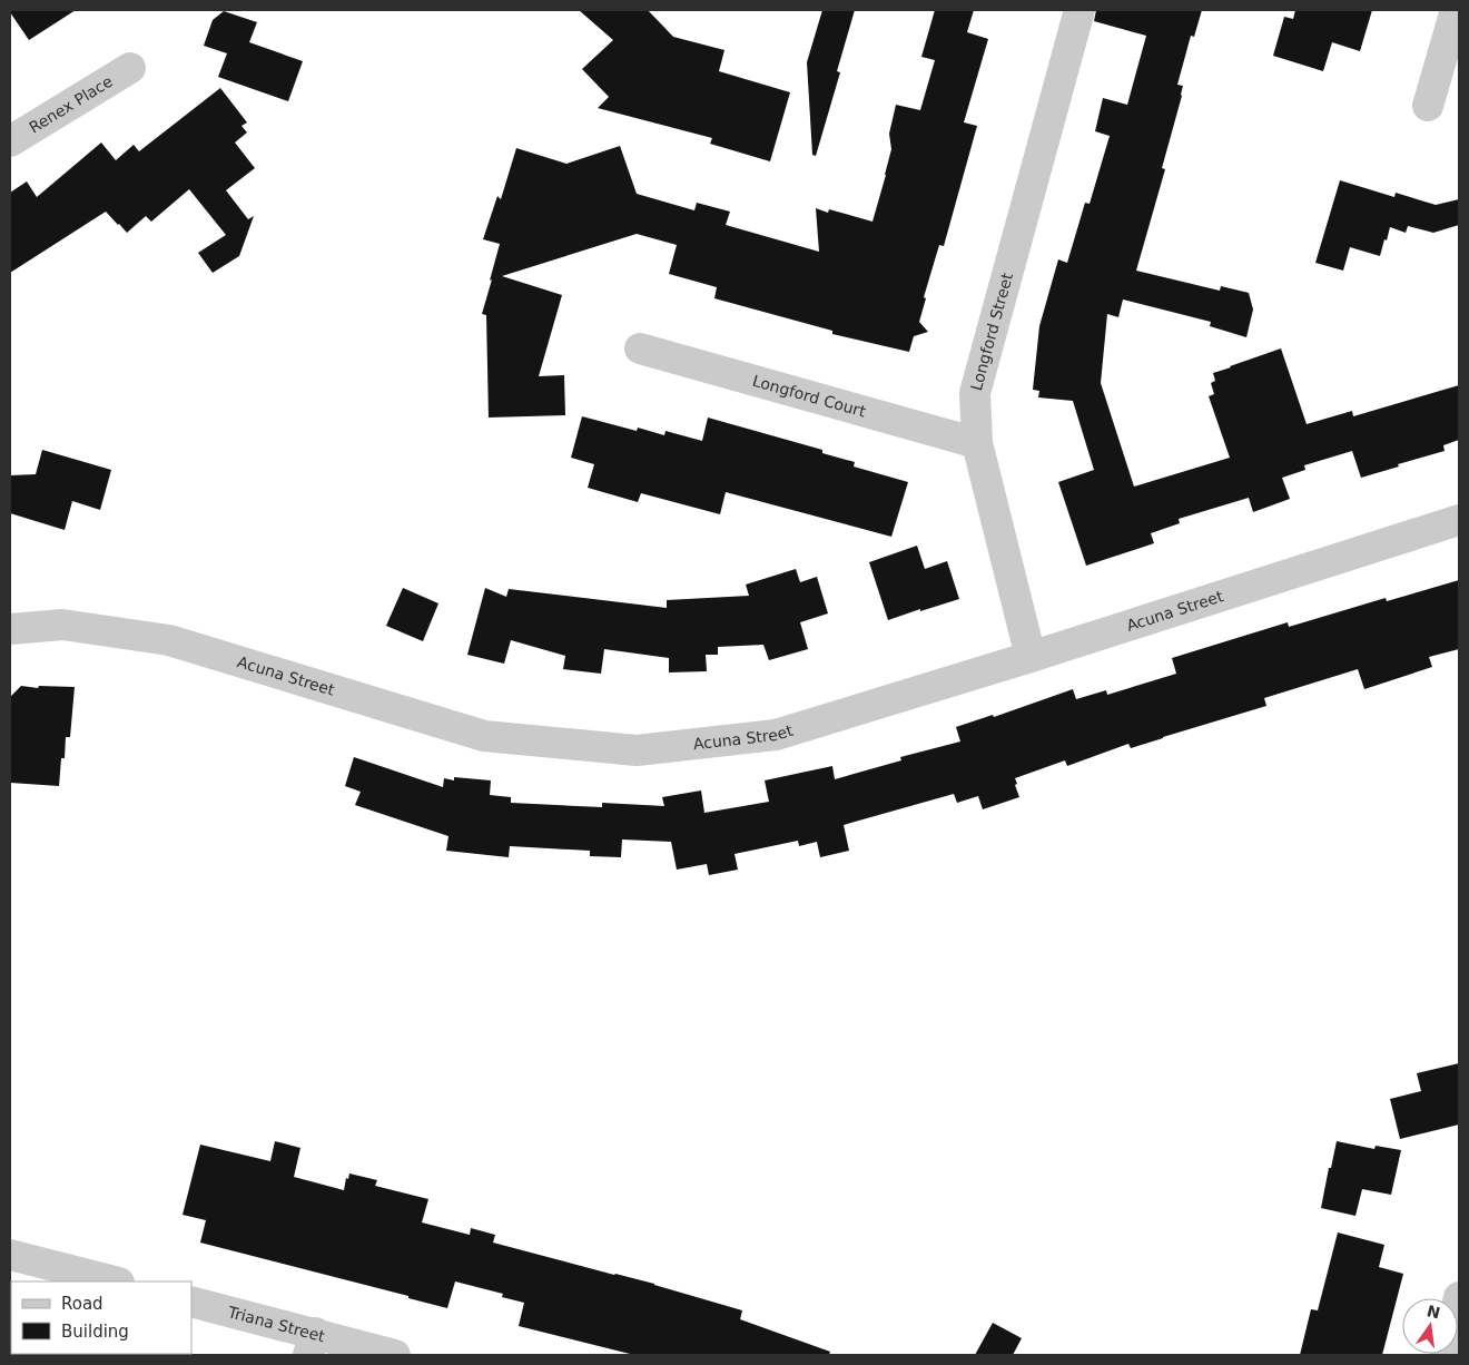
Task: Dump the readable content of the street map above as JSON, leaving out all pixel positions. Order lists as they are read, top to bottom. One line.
{"streets":{"street":["Renex Place","Longford Street","Longford Court","Acuna Street","Triana Street"]},"crossings":[["Longford Street","Longford Court"],["Longford Street","Acuna Street"]],"legend":["Road","Building"],"north":"top"}
